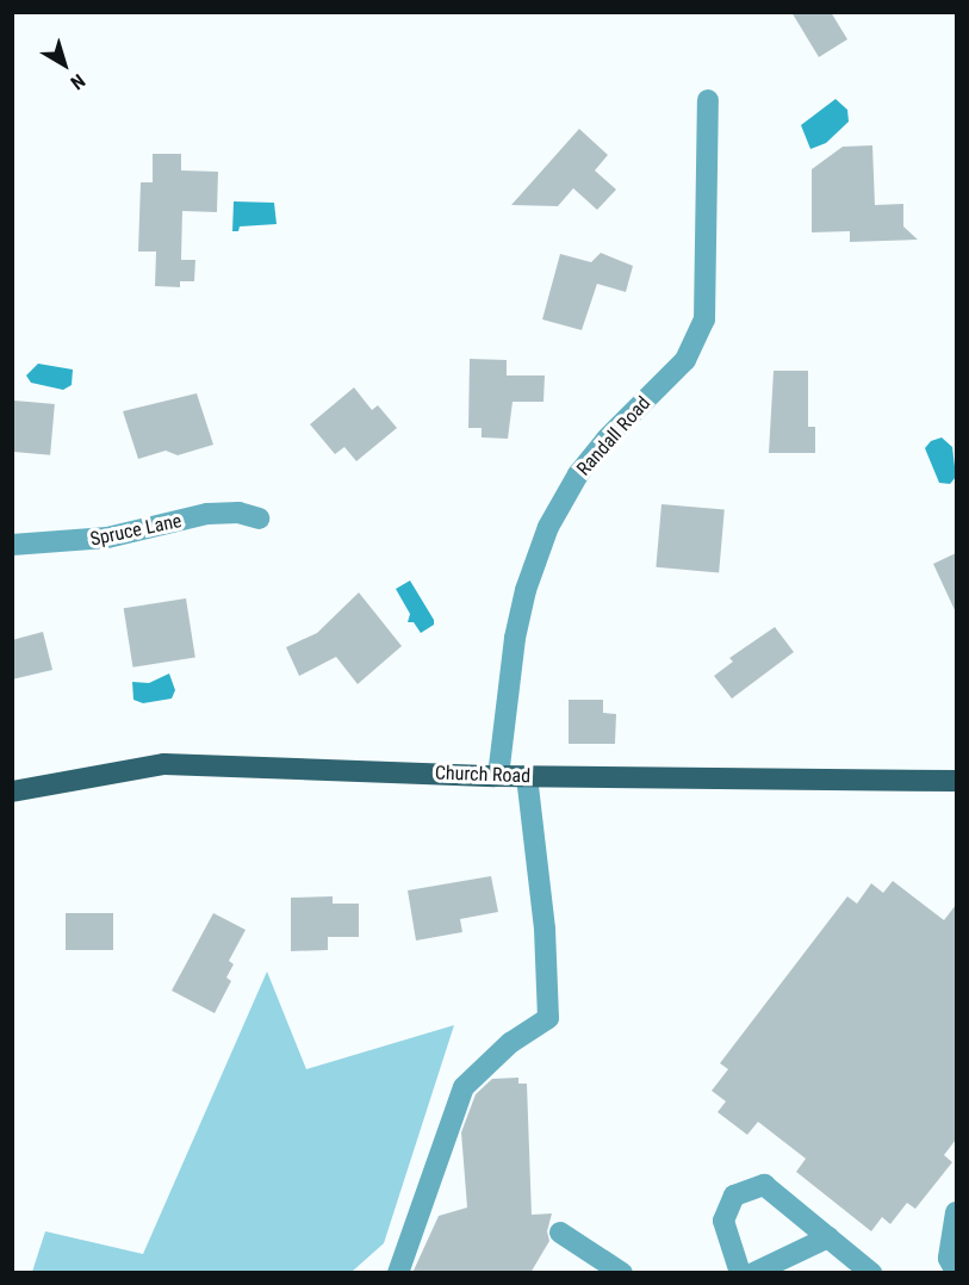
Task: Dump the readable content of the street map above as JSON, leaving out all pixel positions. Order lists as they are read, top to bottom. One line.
{"streets":{"main road":["Church Road"],"street":["Randall Road","Spruce Lane"]},"crossings":[["Randall Road","Church Road"]],"north":"bottom right"}
